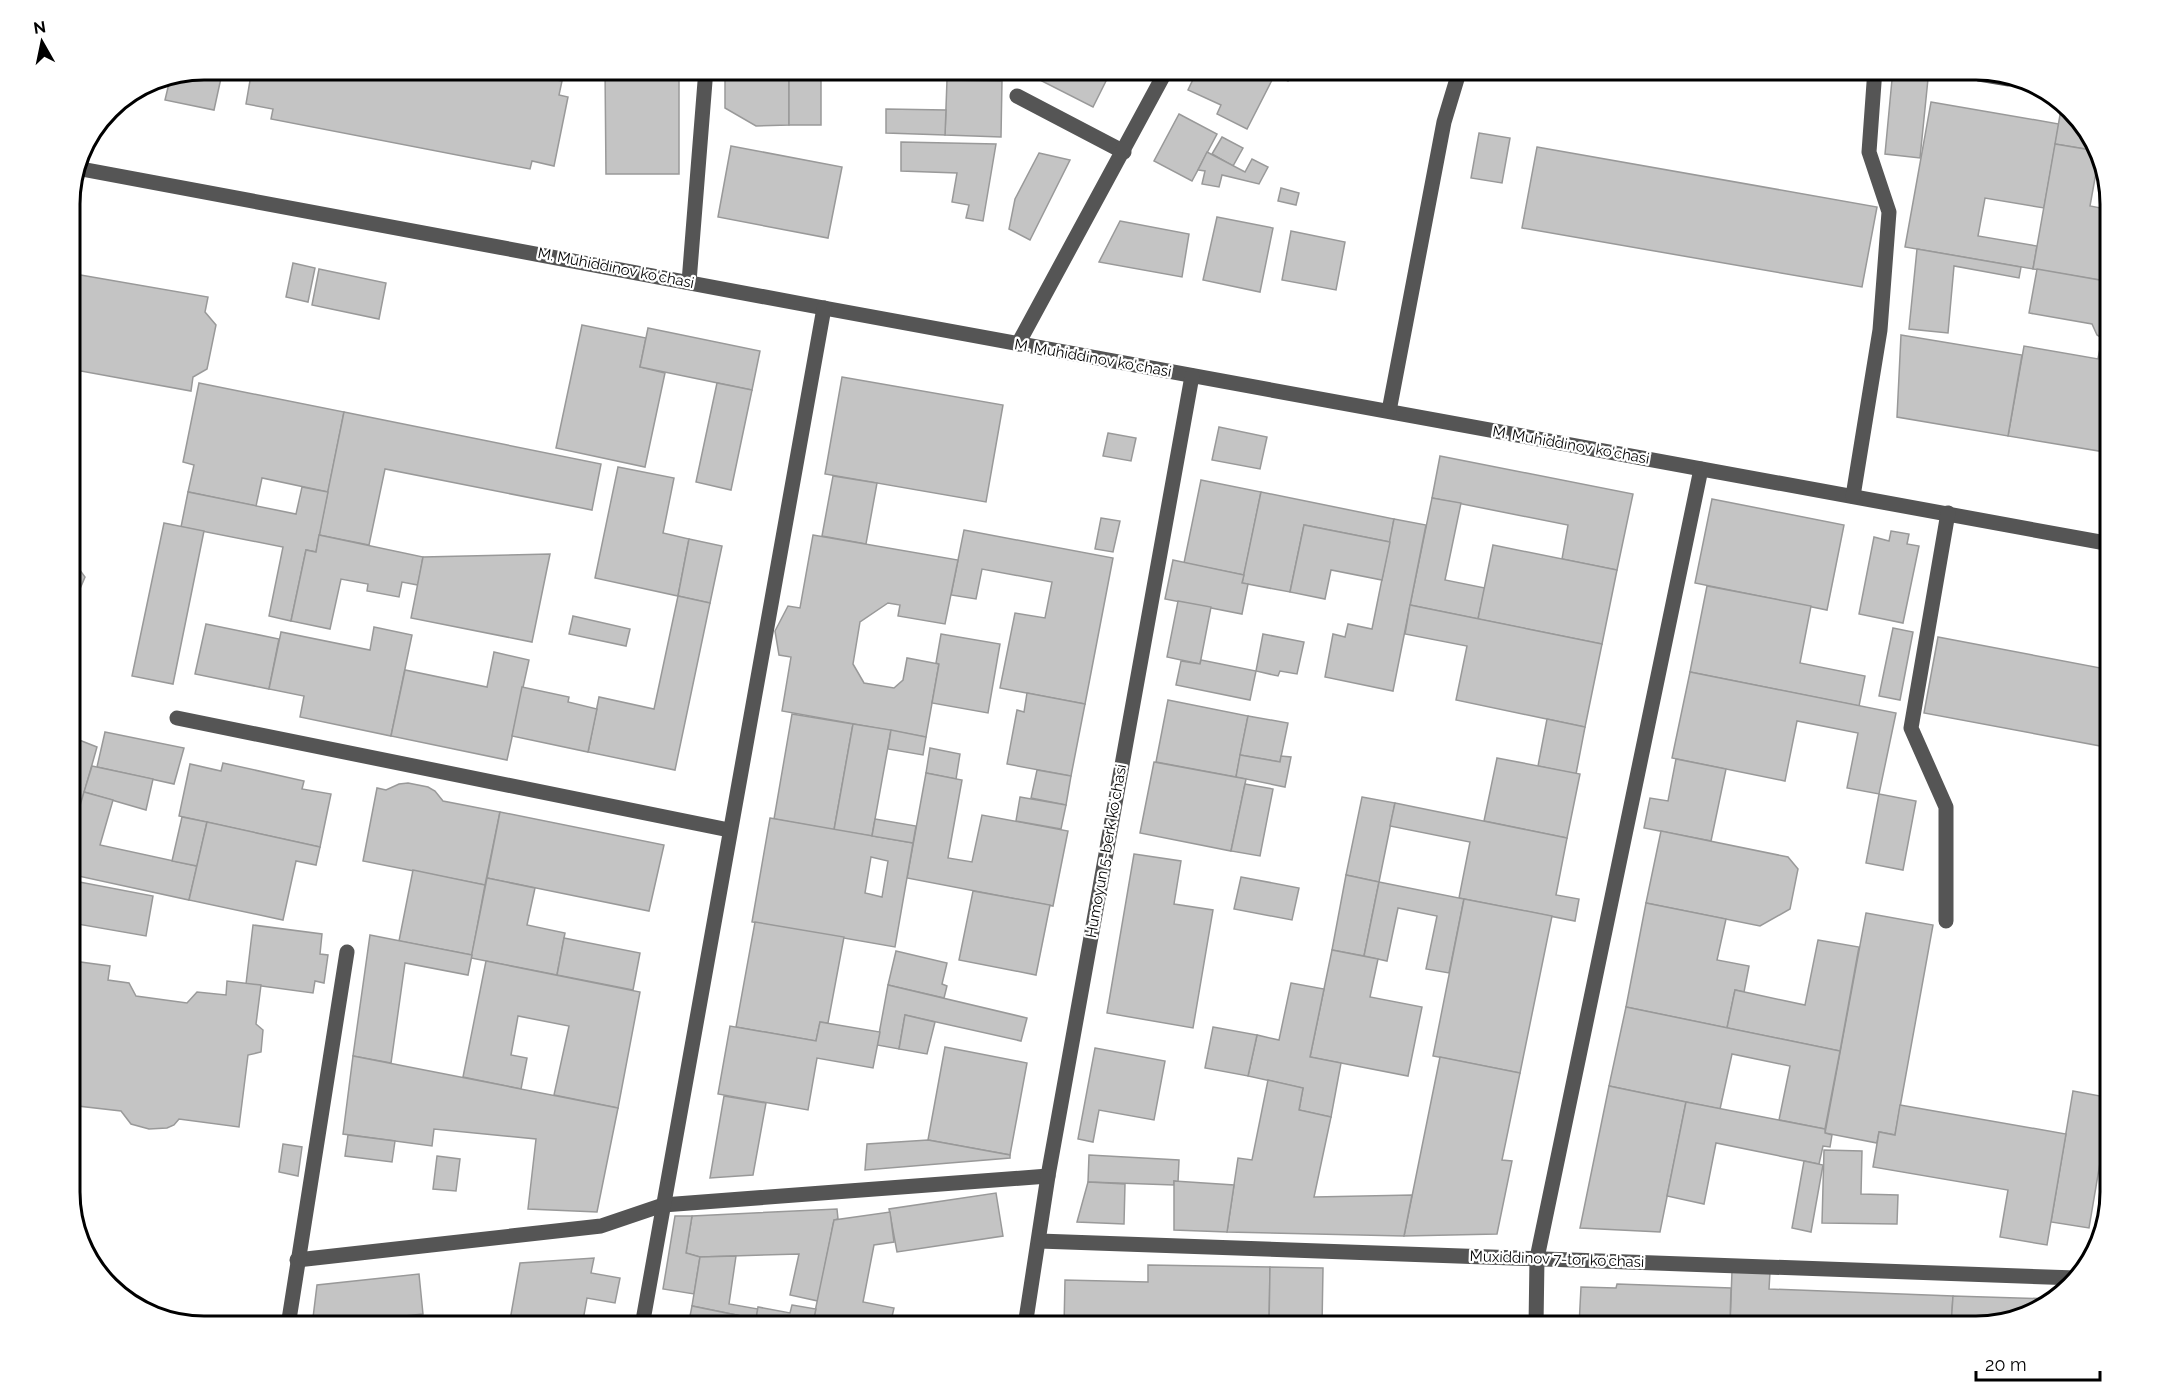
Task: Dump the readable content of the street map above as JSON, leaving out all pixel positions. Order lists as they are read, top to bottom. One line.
{"streets":{"street":["M. Muhiddinov ko'chasi","Humoyun 5-berk koʻchasi","Muxiddinov 7-tor koʻchasi"]},"crossings":[["M. Muhiddinov ko'chasi","Humoyun 5-berk koʻchasi"],["Humoyun 5-berk koʻchasi","Muxiddinov 7-tor koʻchasi"]],"scale_bar":"20 m","north":"top"}
